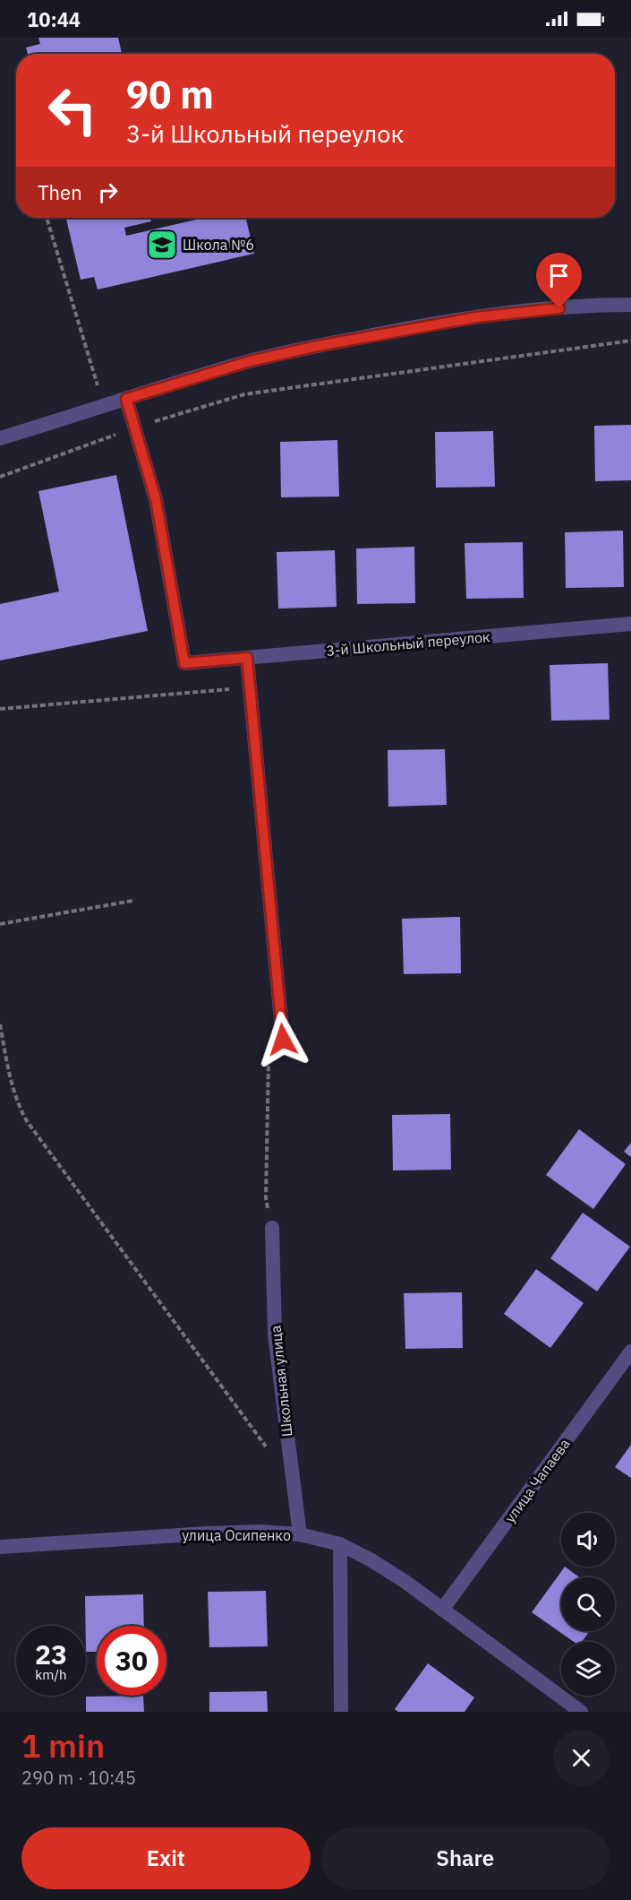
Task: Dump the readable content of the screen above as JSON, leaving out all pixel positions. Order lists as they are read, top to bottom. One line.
{"streets":{"street":["3-й Школьный переулок","Школьная улица","улица Чапаева","улица Осипенко"]},"crossings":[["Школьная улица","улица Осипенко"],["улица Чапаева","улица Осипенко"]],"places":{"school or university":["Школа №6"]},"page":{"status":"10:44","turn":["90 m","3-й Школьный переулок"],"then":"Then","speed":"23 km/h","limit":"30","heading":["1 min","290 m · 10:45"],"buttons":["Exit","Share"]}}
